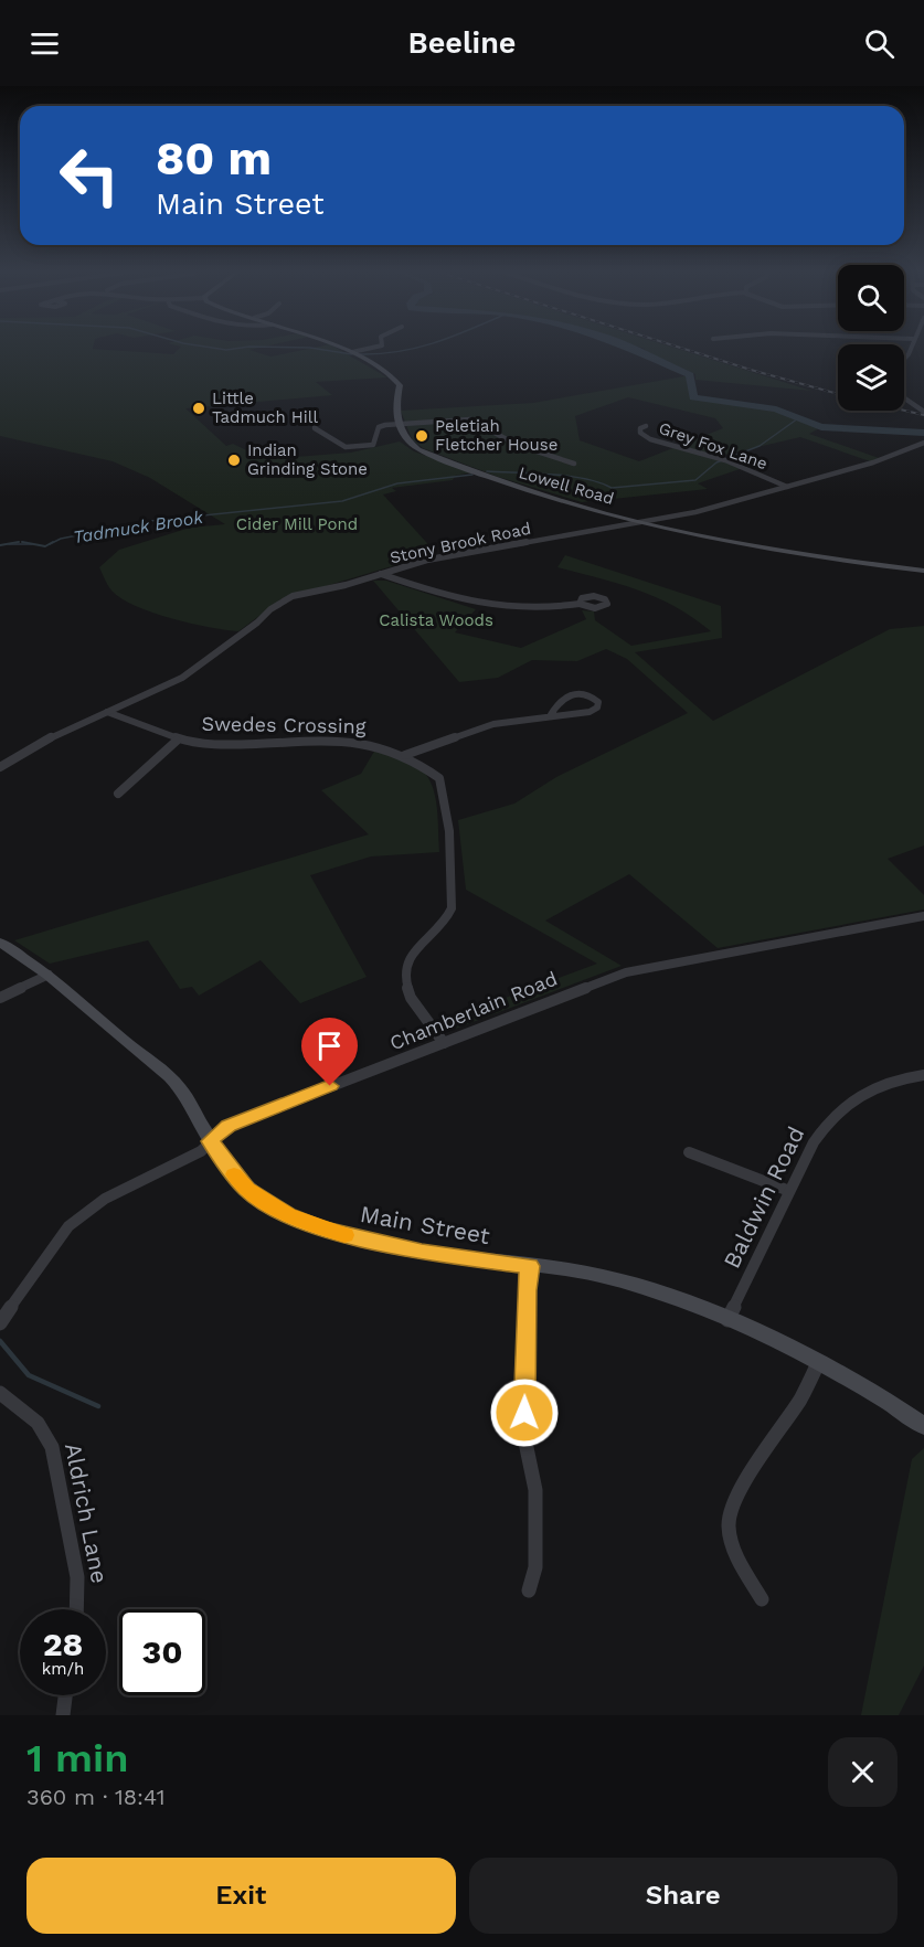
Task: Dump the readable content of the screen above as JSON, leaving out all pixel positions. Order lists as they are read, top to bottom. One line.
{"streets":{"street":["Grey Fox Lane","Lowell Road","Stony Brook Road","Swedes Crossing","Chamberlain Road","Baldwin Road","Main Street","Aldrich Lane"]},"crossings":[["Grey Fox Lane","Stony Brook Road"],["Lowell Road","Stony Brook Road"],["Stony Brook Road","Swedes Crossing"],["Swedes Crossing","Chamberlain Road"],["Chamberlain Road","Main Street"],["Baldwin Road","Main Street"]],"water":["Tadmuck Brook"],"parks":["Cider Mill Pond","Calista Woods"],"places":["Little Tadmuch Hill","Peletiah Fletcher House","Indian Grinding Stone"],"page":{"header":"Beeline","turn":["80 m","Main Street"],"speed":"28 km/h","limit":"30","heading":["1 min","360 m · 18:41"],"buttons":["Exit","Share"]}}
